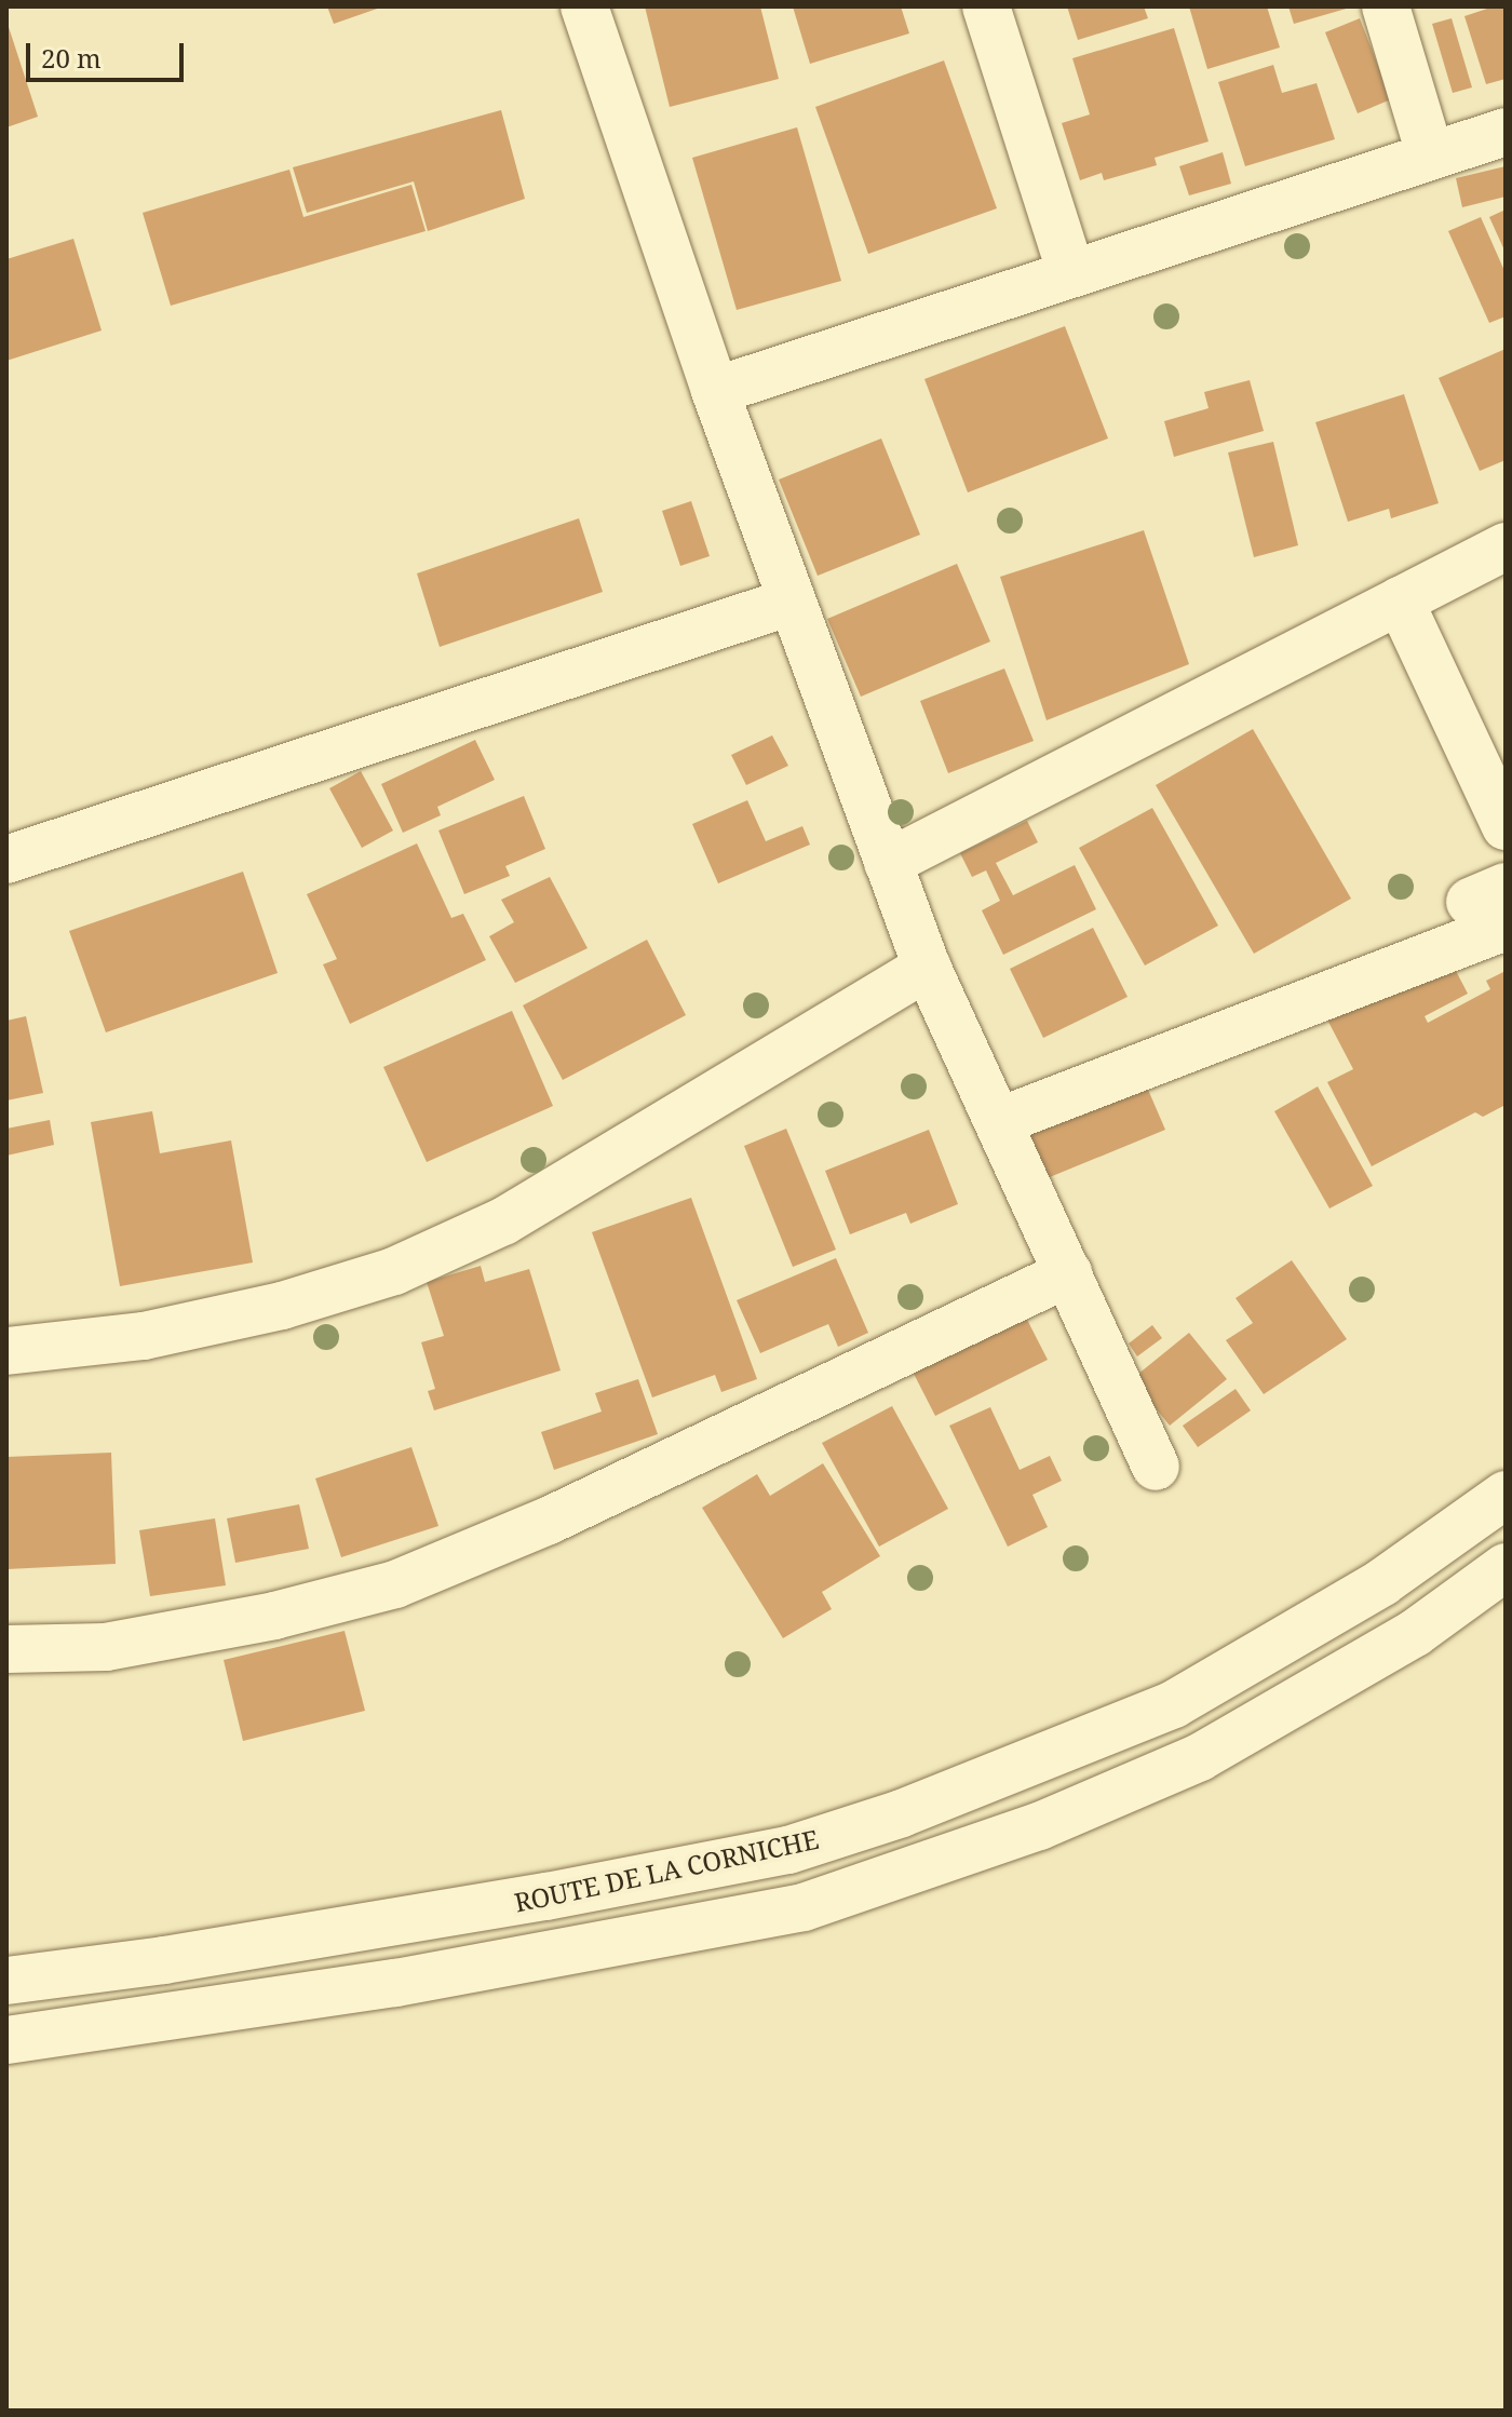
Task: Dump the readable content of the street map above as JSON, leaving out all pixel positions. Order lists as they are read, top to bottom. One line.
{"streets":{"street":["ROUTE DE LA CORNICHE"]},"scale_bar":"20 m"}
